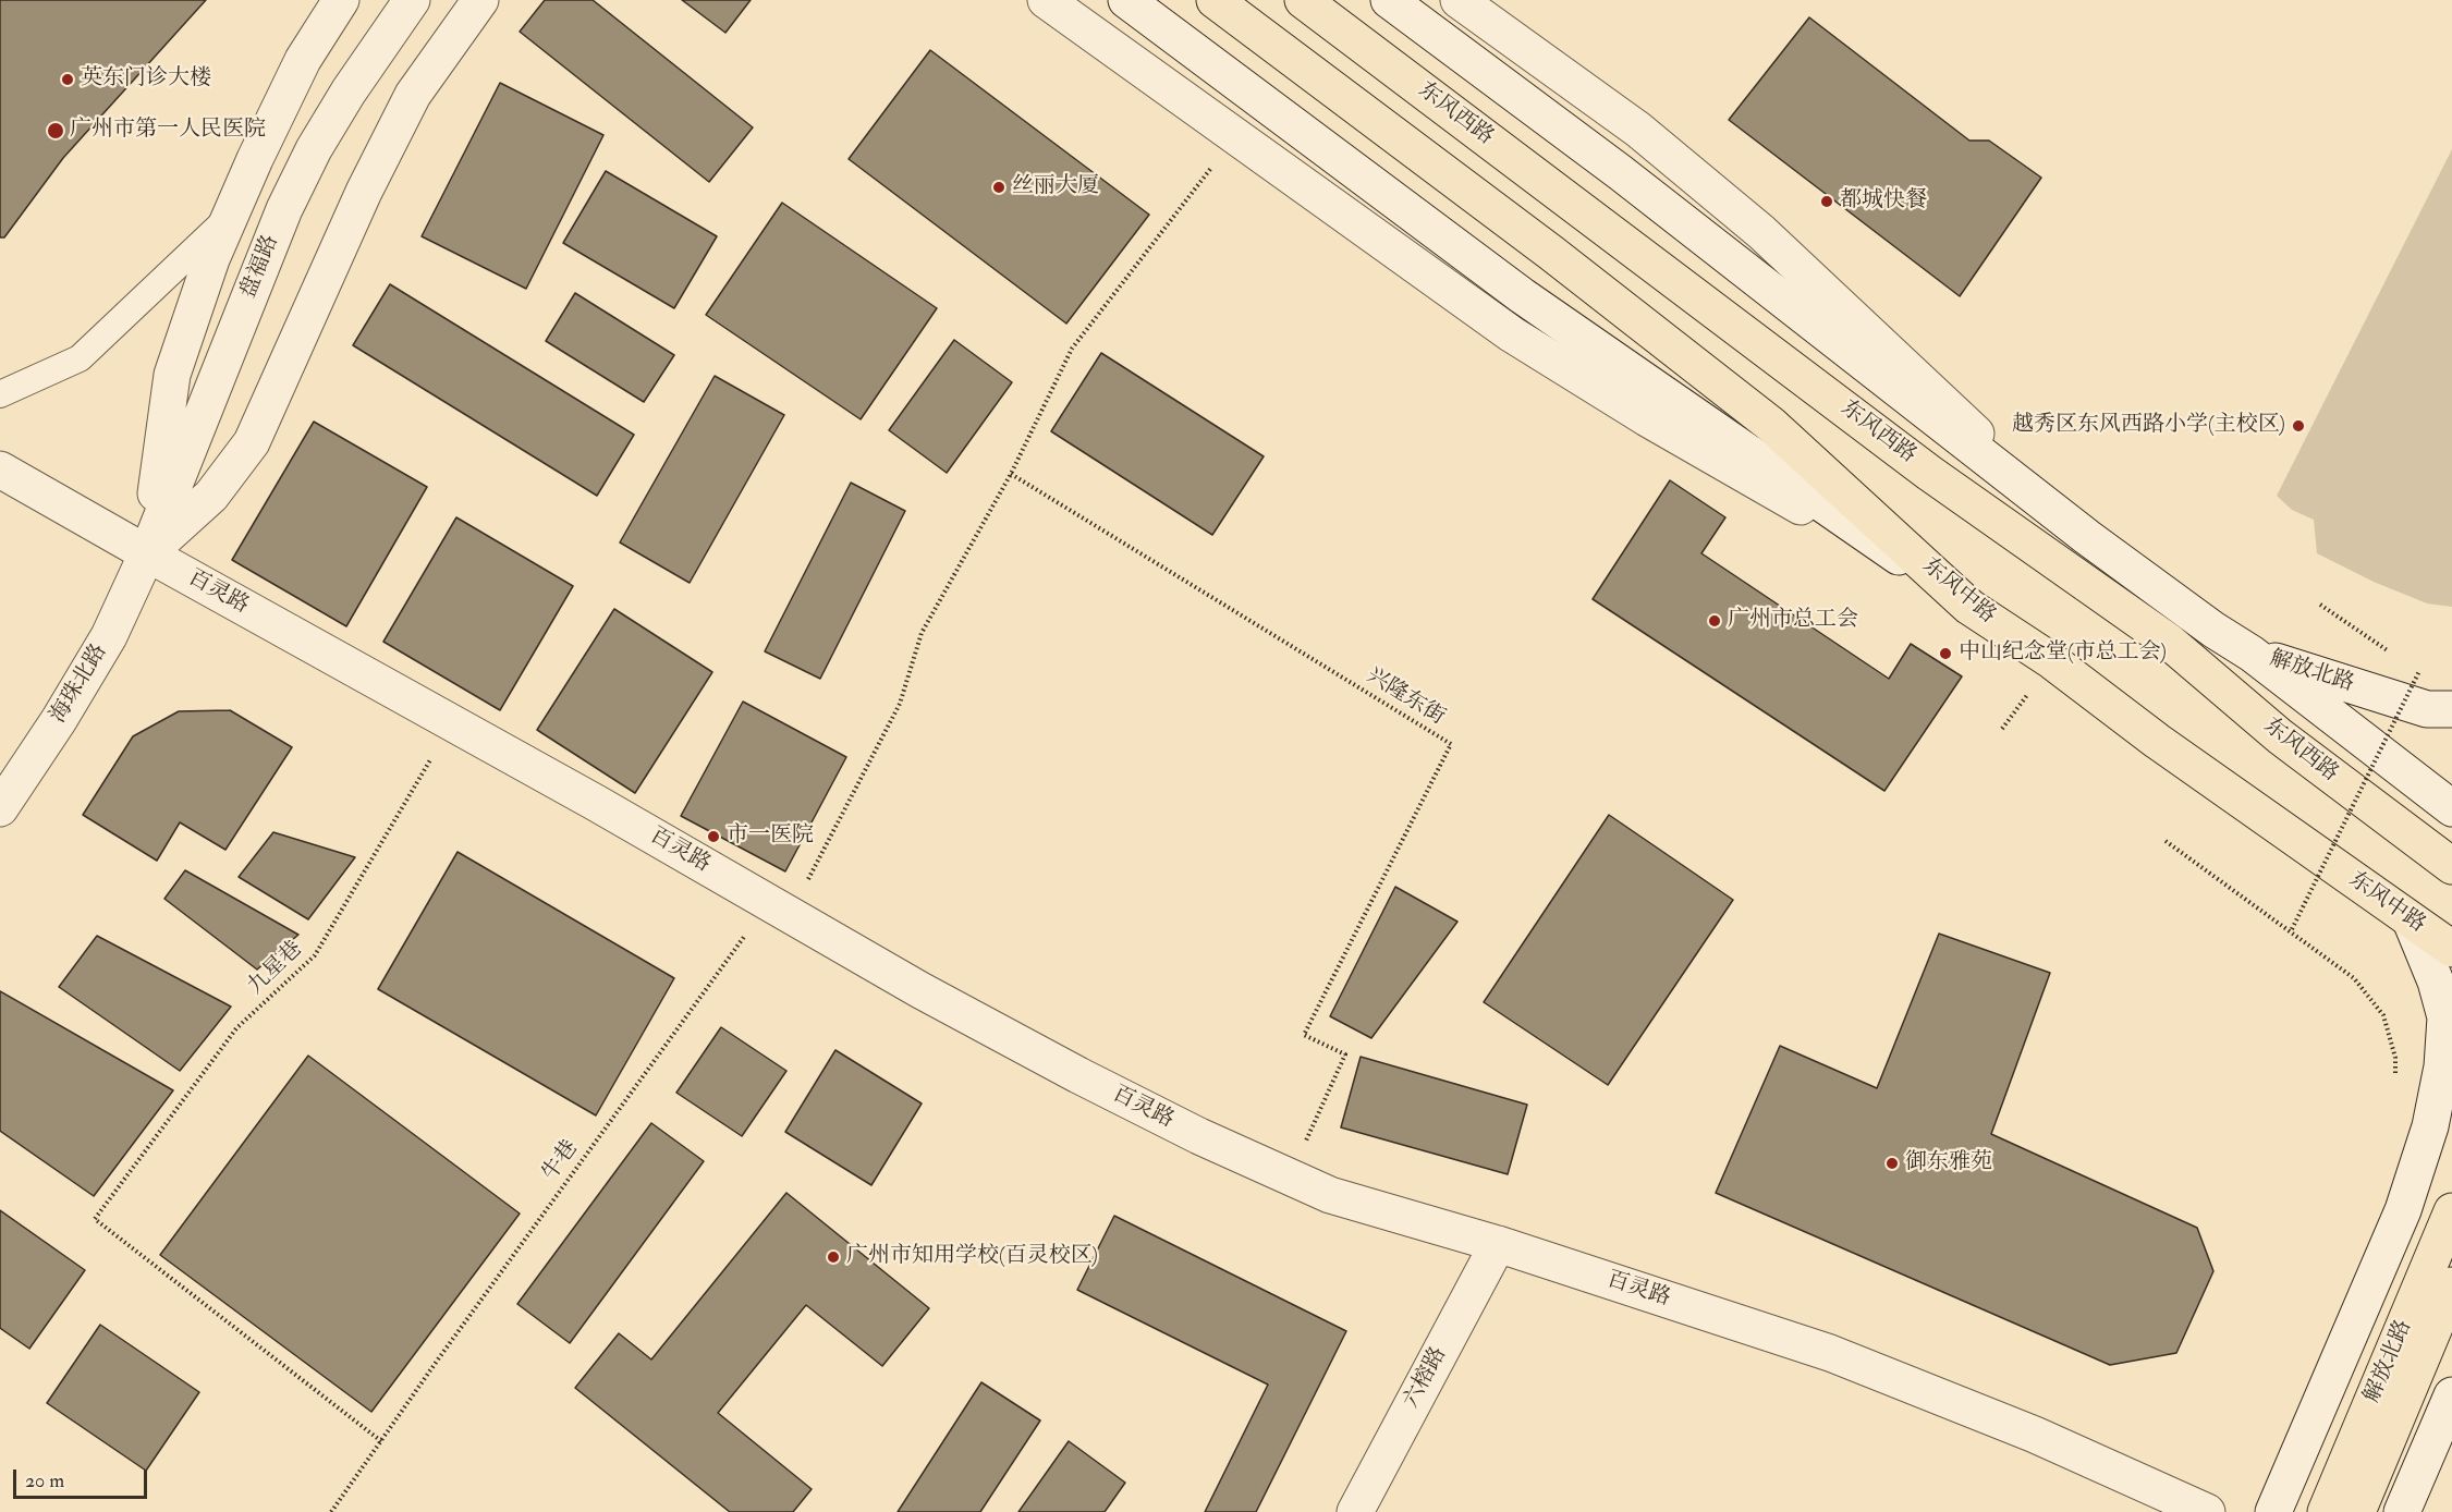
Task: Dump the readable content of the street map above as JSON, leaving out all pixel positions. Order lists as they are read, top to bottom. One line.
{"streets":{"main road":["东风西路","东风中路","解放北路"],"street":["盘福路","百灵路","海珠北路","六榕路"],"path":["兴隆东街","九星巷","牛巷"]},"crossings":[["东风西路","解放北路"],["盘福路","百灵路"],["盘福路","海珠北路"],["百灵路","海珠北路"],["百灵路","兴隆东街"],["百灵路","九星巷"],["百灵路","牛巷"],["百灵路","六榕路"],["兴隆东街","牛巷"],["九星巷","牛巷"]],"places":["英东门诊大楼","广州市第一人民医院","丝丽大厦","都城快餐","越秀区东风西路小学(主校区)","广州市总工会","中山纪念堂(市总工会)","市一医院","御东雅苑","广州市知用学校(百灵校区)"],"scale_bar":"20 m"}
